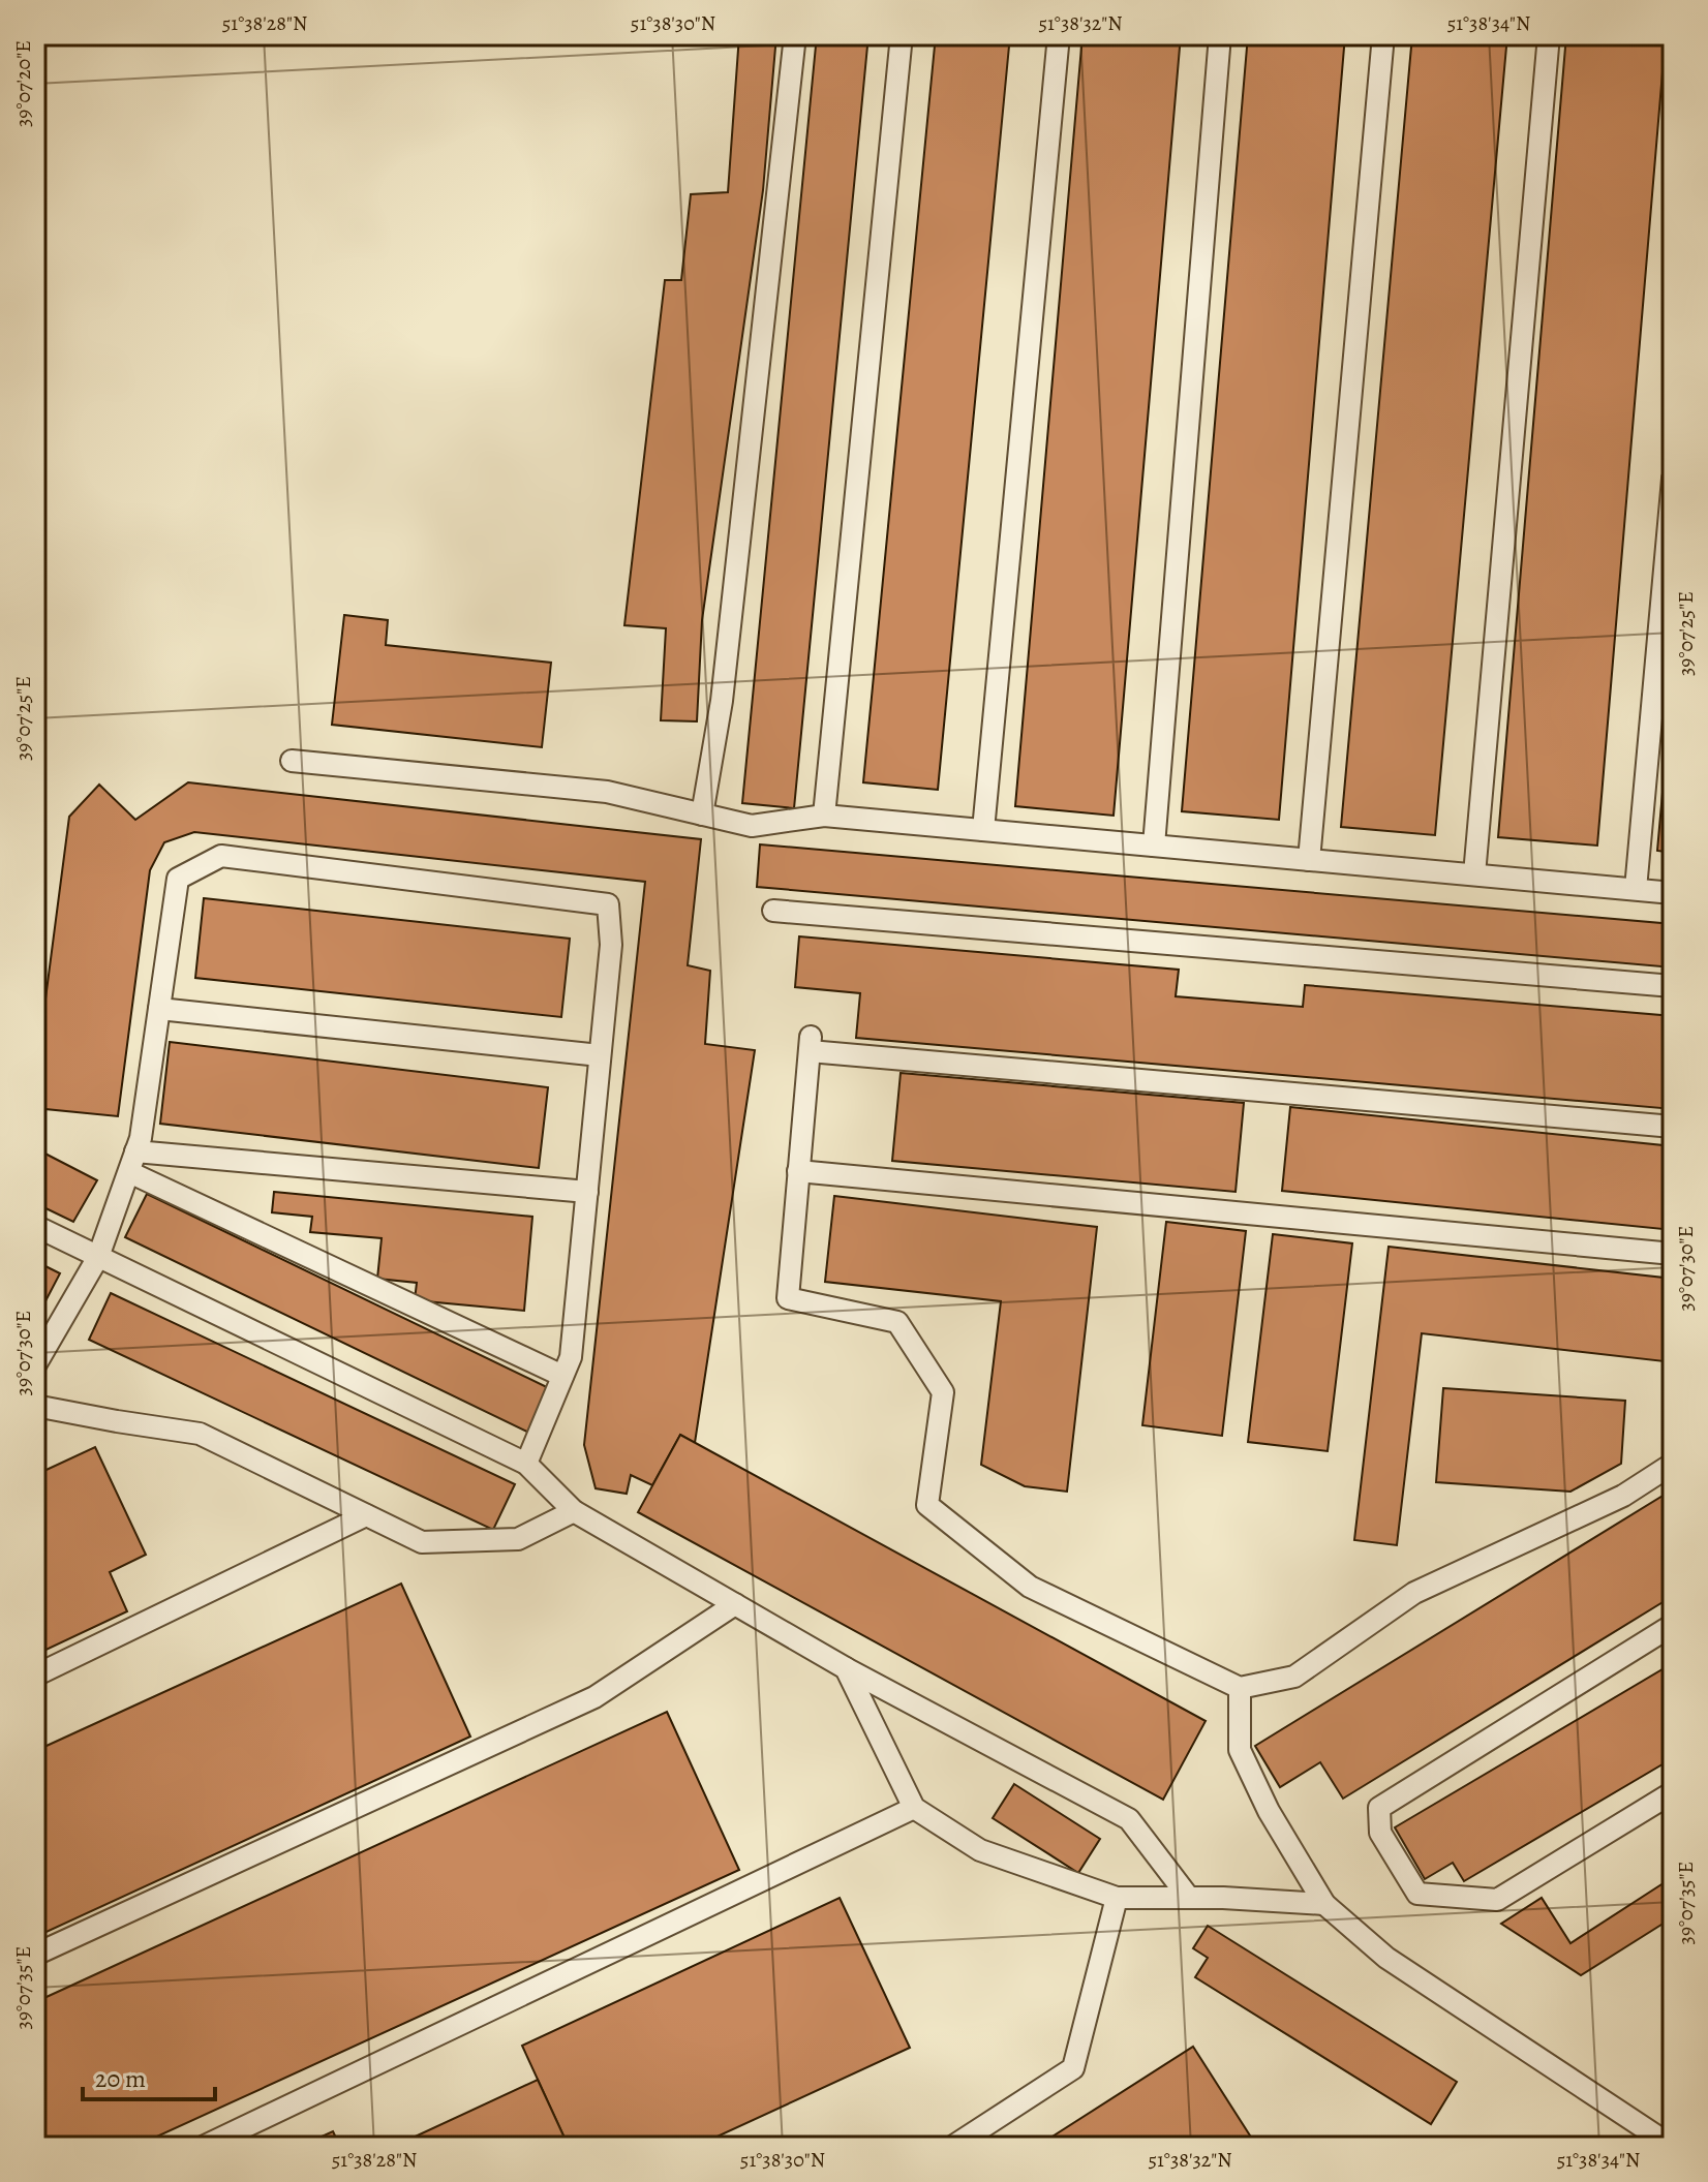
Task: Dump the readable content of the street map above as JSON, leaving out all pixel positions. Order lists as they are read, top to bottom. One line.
{"scale_bar":"20 m","coordinates":["51°38'28\"N","51°38'30\"N","51°38'32\"N","51°38'34\"N","39°07'20\"E","39°07'25\"E","39°07'30\"E","39°07'35\"E"]}
